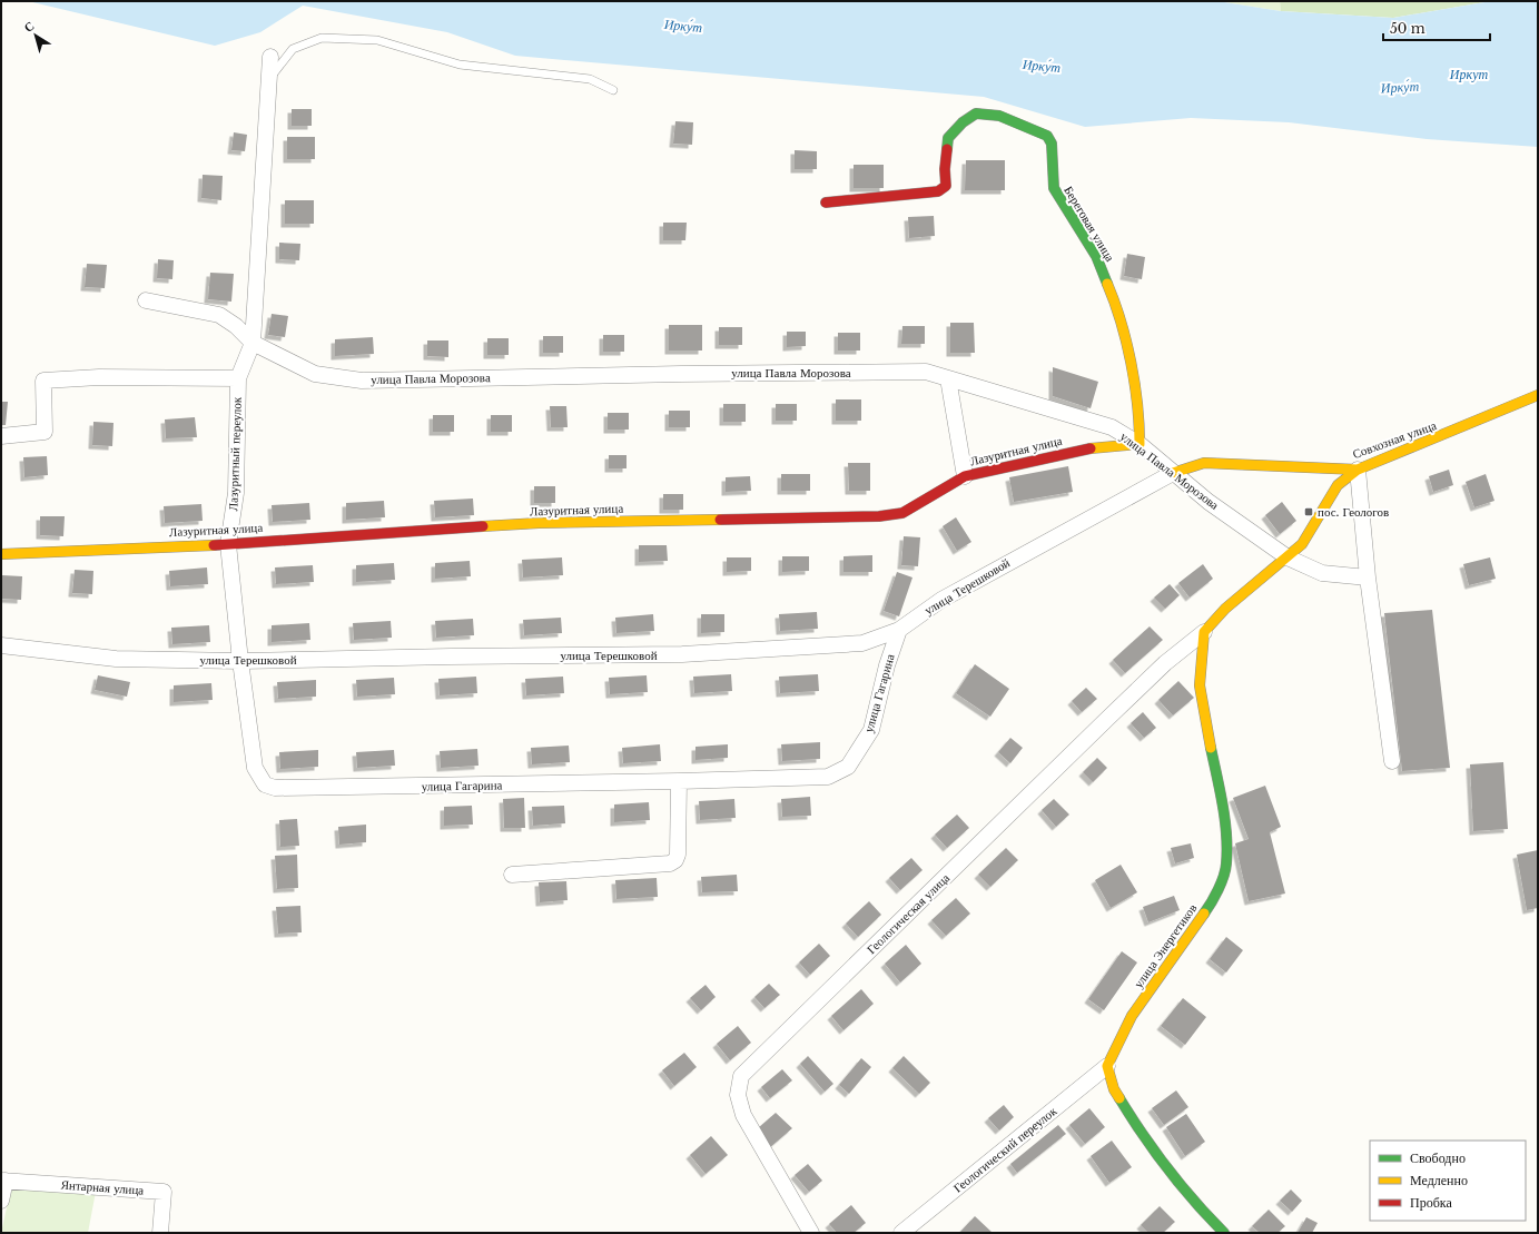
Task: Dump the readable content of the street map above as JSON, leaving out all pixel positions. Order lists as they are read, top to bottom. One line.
{"streets":{"street":["Береговая улица","улица Павла Морозова","Совхозная улица","Лазуритная улица","Лазуритный переулок","улица Терешковой","улица Гагарина","Геологическая улица","улица Энергетиков","Геологический переулок","Янтарная улица"]},"crossings":[["Береговая улица","улица Павла Морозова"],["Береговая улица","Лазуритная улица"],["улица Павла Морозова","Совхозная улица"],["улица Павла Морозова","Лазуритная улица"],["улица Павла Морозова","Лазуритный переулок"],["улица Павла Морозова","улица Терешковой"],["Совхозная улица","улица Терешковой"],["Лазуритная улица","Лазуритный переулок"],["Лазуритный переулок","улица Терешковой"],["Лазуритный переулок","улица Гагарина"],["улица Терешковой","улица Гагарина"],["Геологическая улица","улица Энергетиков"],["улица Энергетиков","Геологический переулок"]],"water":["Ирку́т","Иркут"],"places":{"transit":["пос. Геологов"]},"legend":["Свободно","Медленно","Пробка"],"scale_bar":"50 m","north":"top left"}
